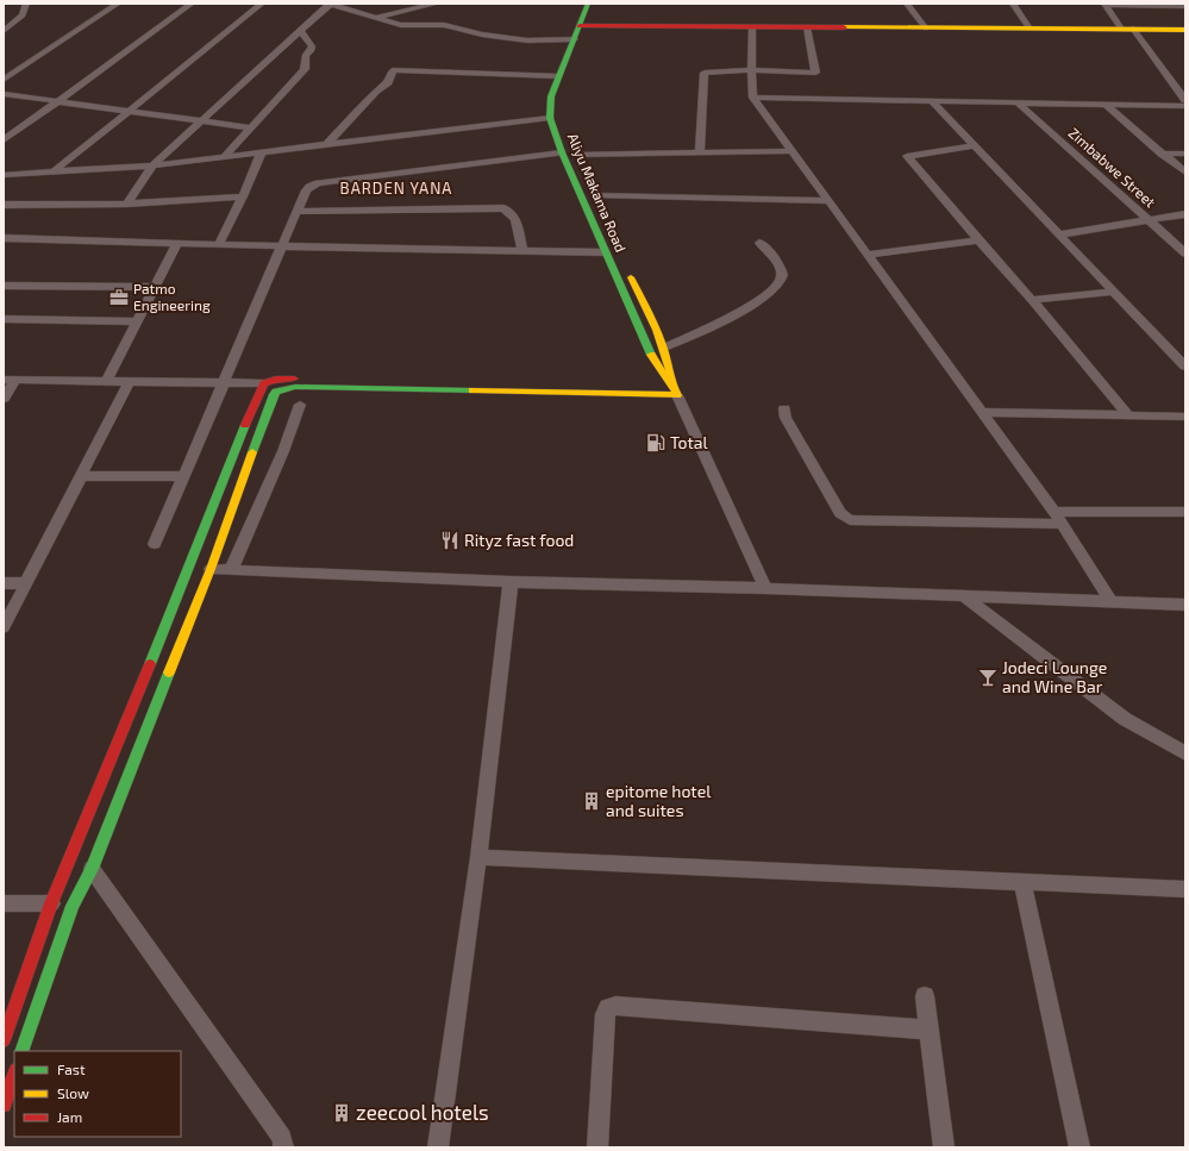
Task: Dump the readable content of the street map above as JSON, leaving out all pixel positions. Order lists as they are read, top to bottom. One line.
{"streets":{"street":["Zimbabwe Street","Aliyu Makama Road"]},"districts":["BARDEN YANA"],"places":{"office":["Patmo Engineering"],"fuel station":["Total"],"restaurant":["Rityz fast food"],"bar":["Jodeci Lounge and Wine Bar"],"building":["epitome hotel and suites","zeecool hotels"]},"legend":["Fast","Slow","Jam"]}
